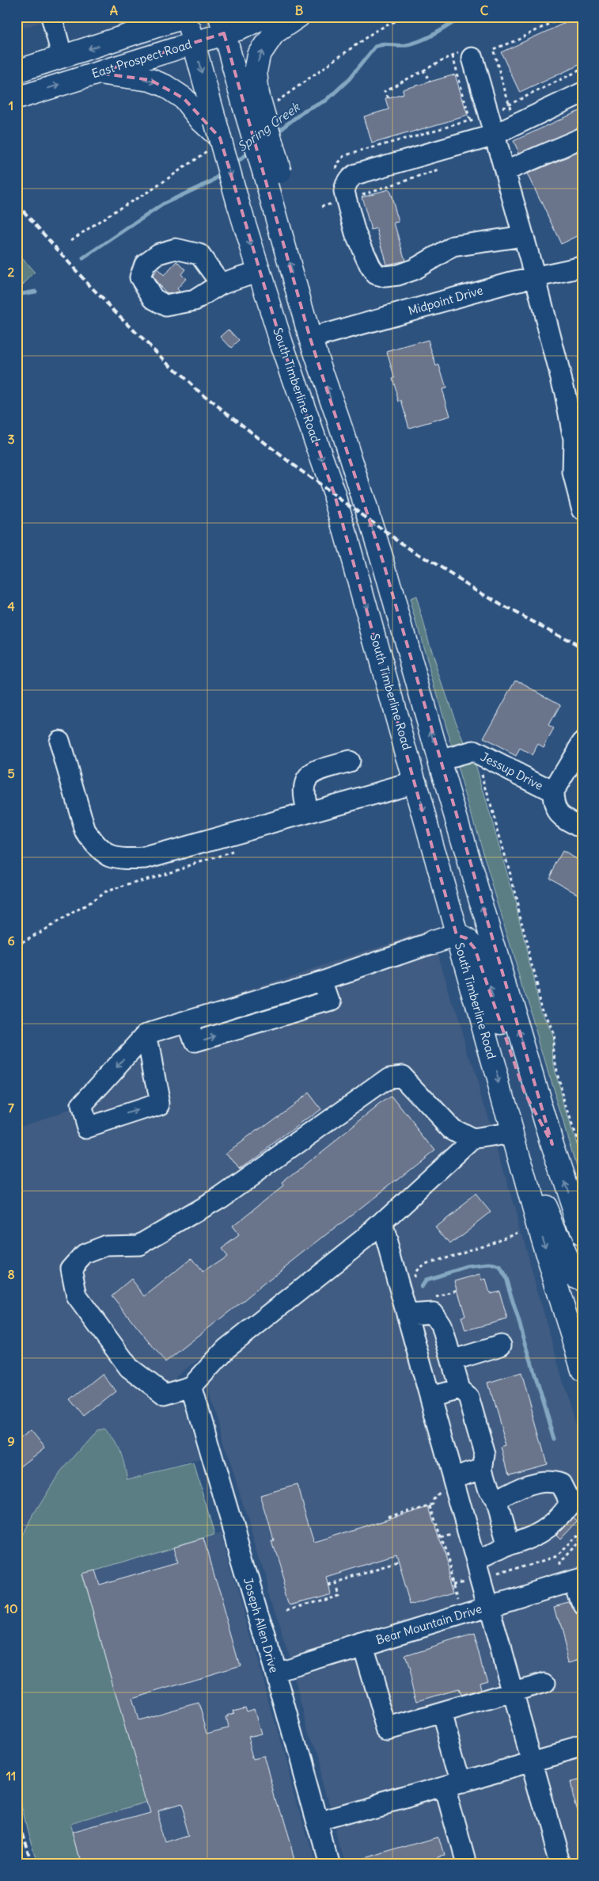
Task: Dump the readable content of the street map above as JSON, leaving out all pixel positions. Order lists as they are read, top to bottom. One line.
{"streets":{"main road":["East Prospect Road","South Timberline Road"],"street":["Midpoint Drive","Jessup Drive","Bear Mountain Drive","Joseph Allen Drive"]},"crossings":[["East Prospect Road","South Timberline Road"],["Bear Mountain Drive","Joseph Allen Drive"]],"water":["Spring Creek"],"grid":{"columns":["A","B","C"],"rows":["1","2","3","4","5","6","7","8","9","10","11"]}}
